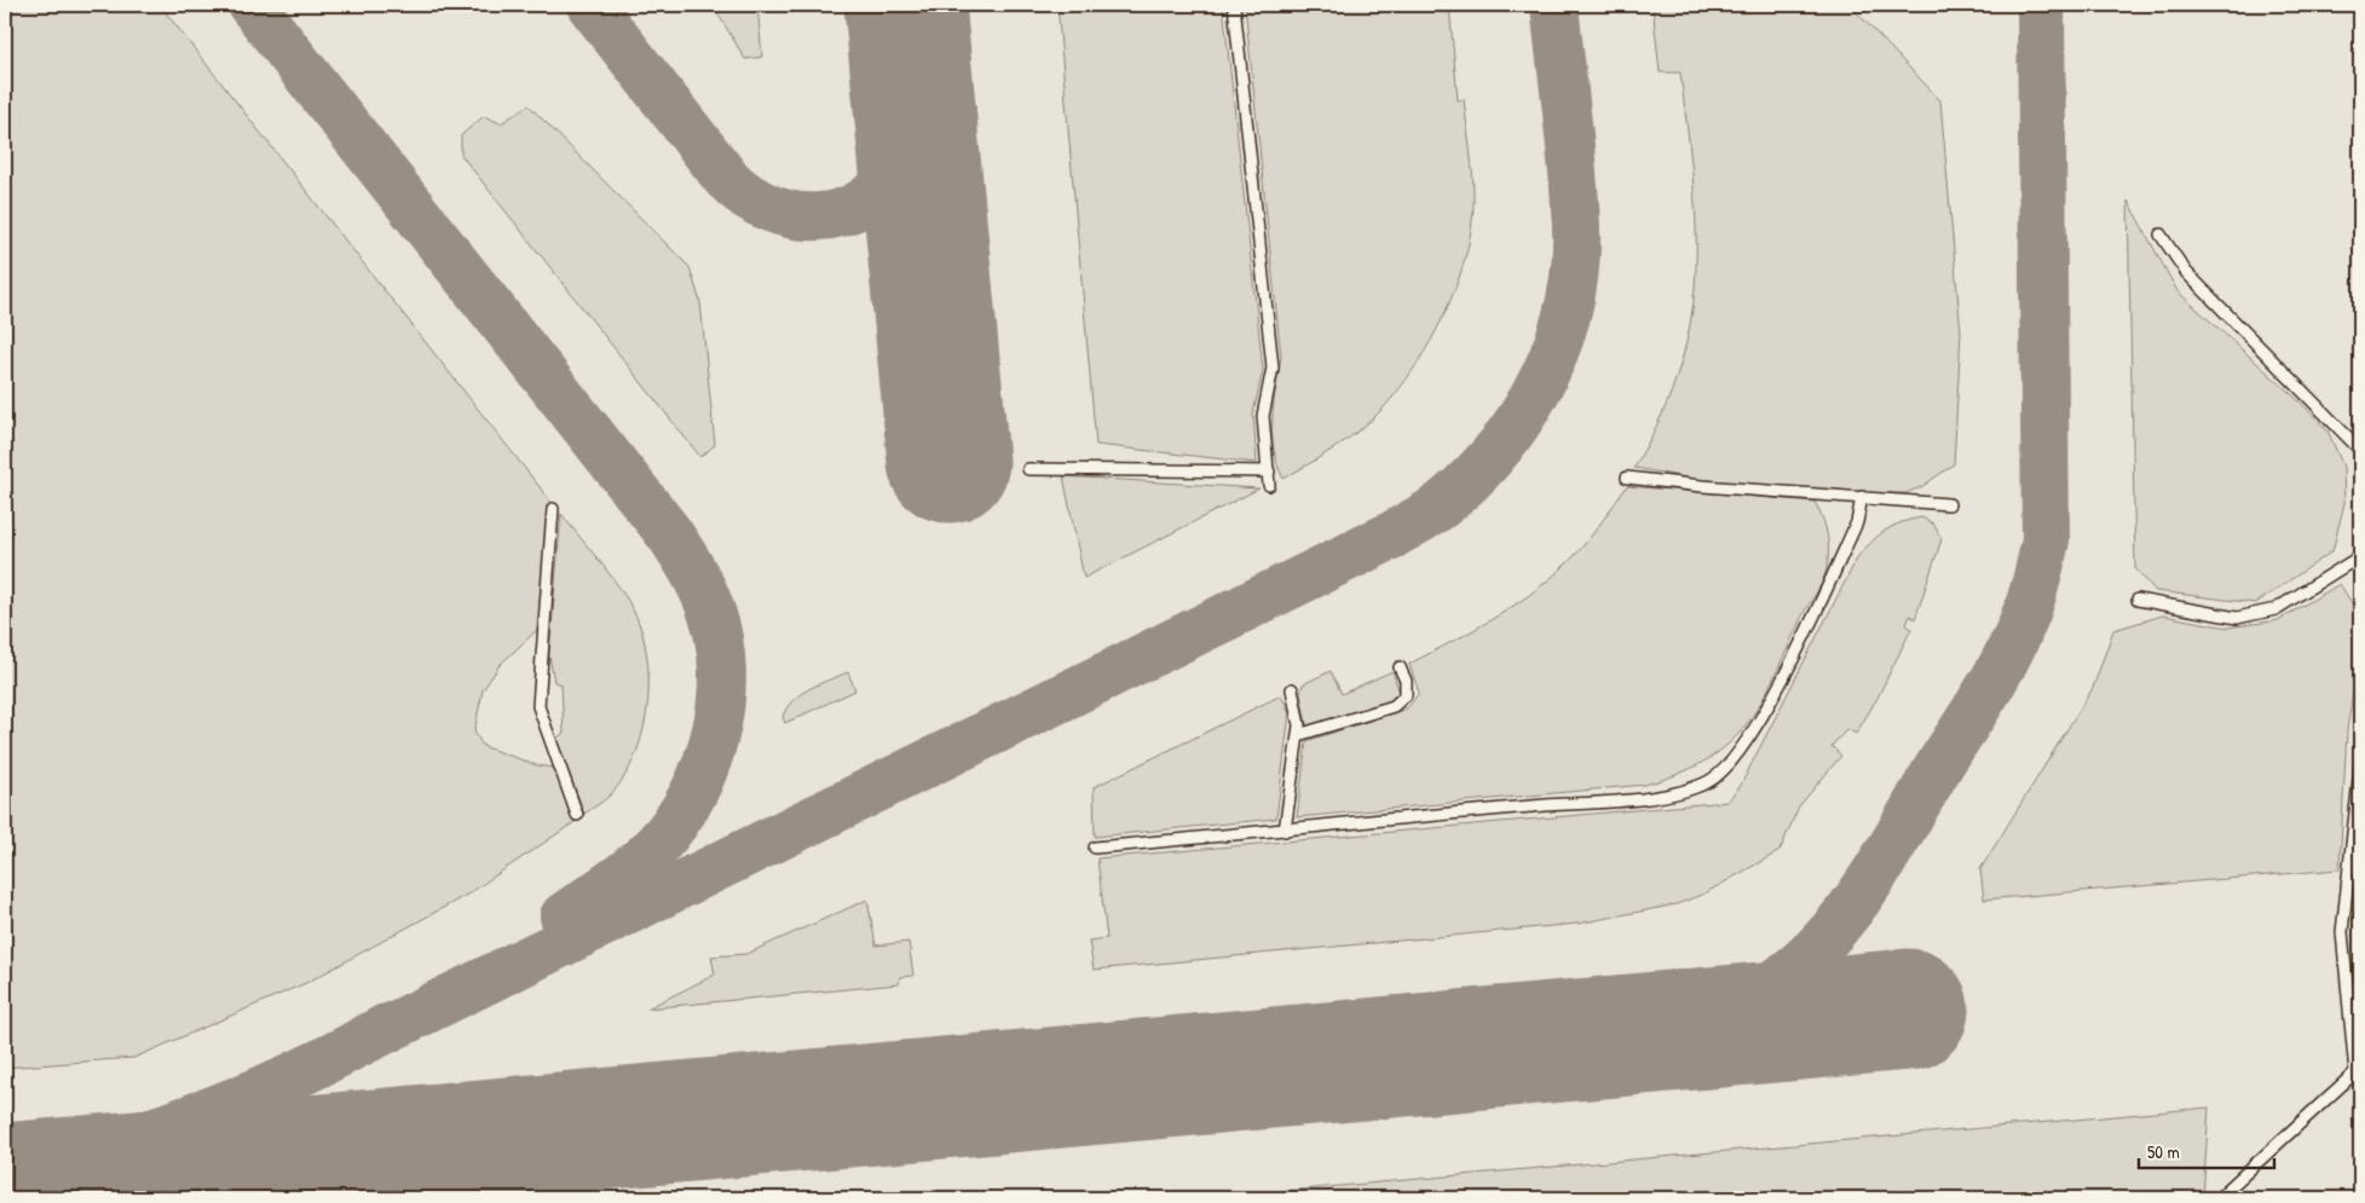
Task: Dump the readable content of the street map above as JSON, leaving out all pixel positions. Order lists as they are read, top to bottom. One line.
{"scale_bar":"50 m"}
